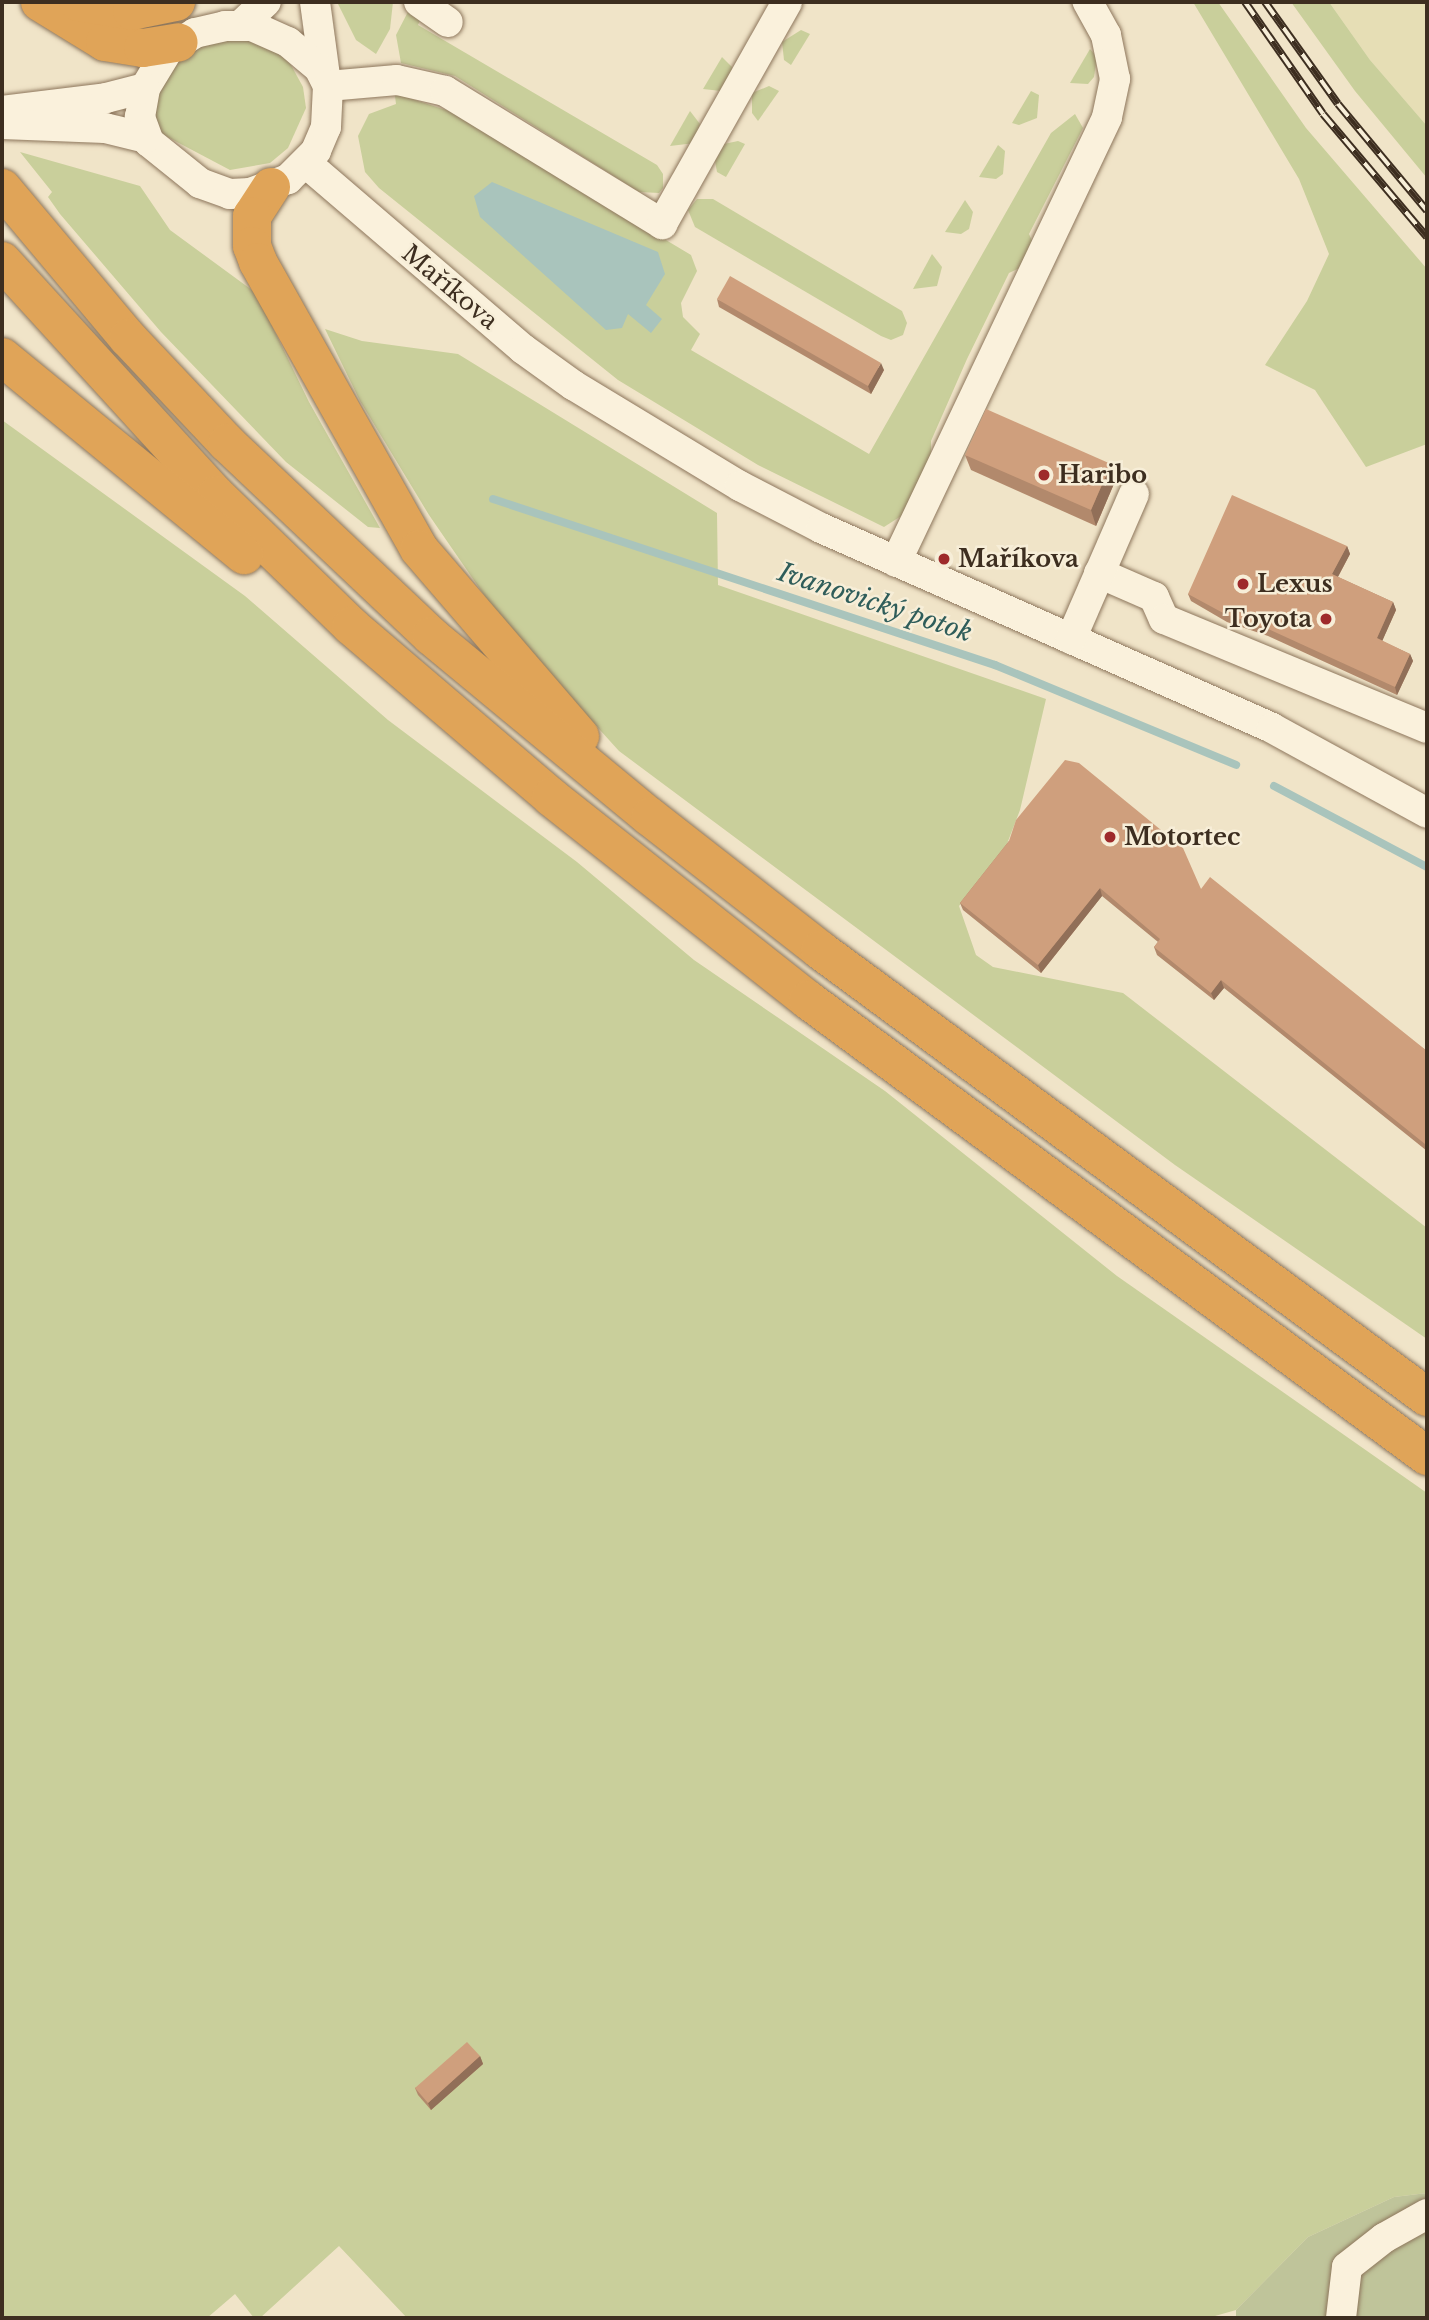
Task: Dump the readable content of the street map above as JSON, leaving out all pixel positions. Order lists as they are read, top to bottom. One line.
{"streets":{"street":["Maříkova"]},"water":["Ivanovický potok"],"places":["Haribo","Maříkova","Lexus","Toyota","Motortec"]}
